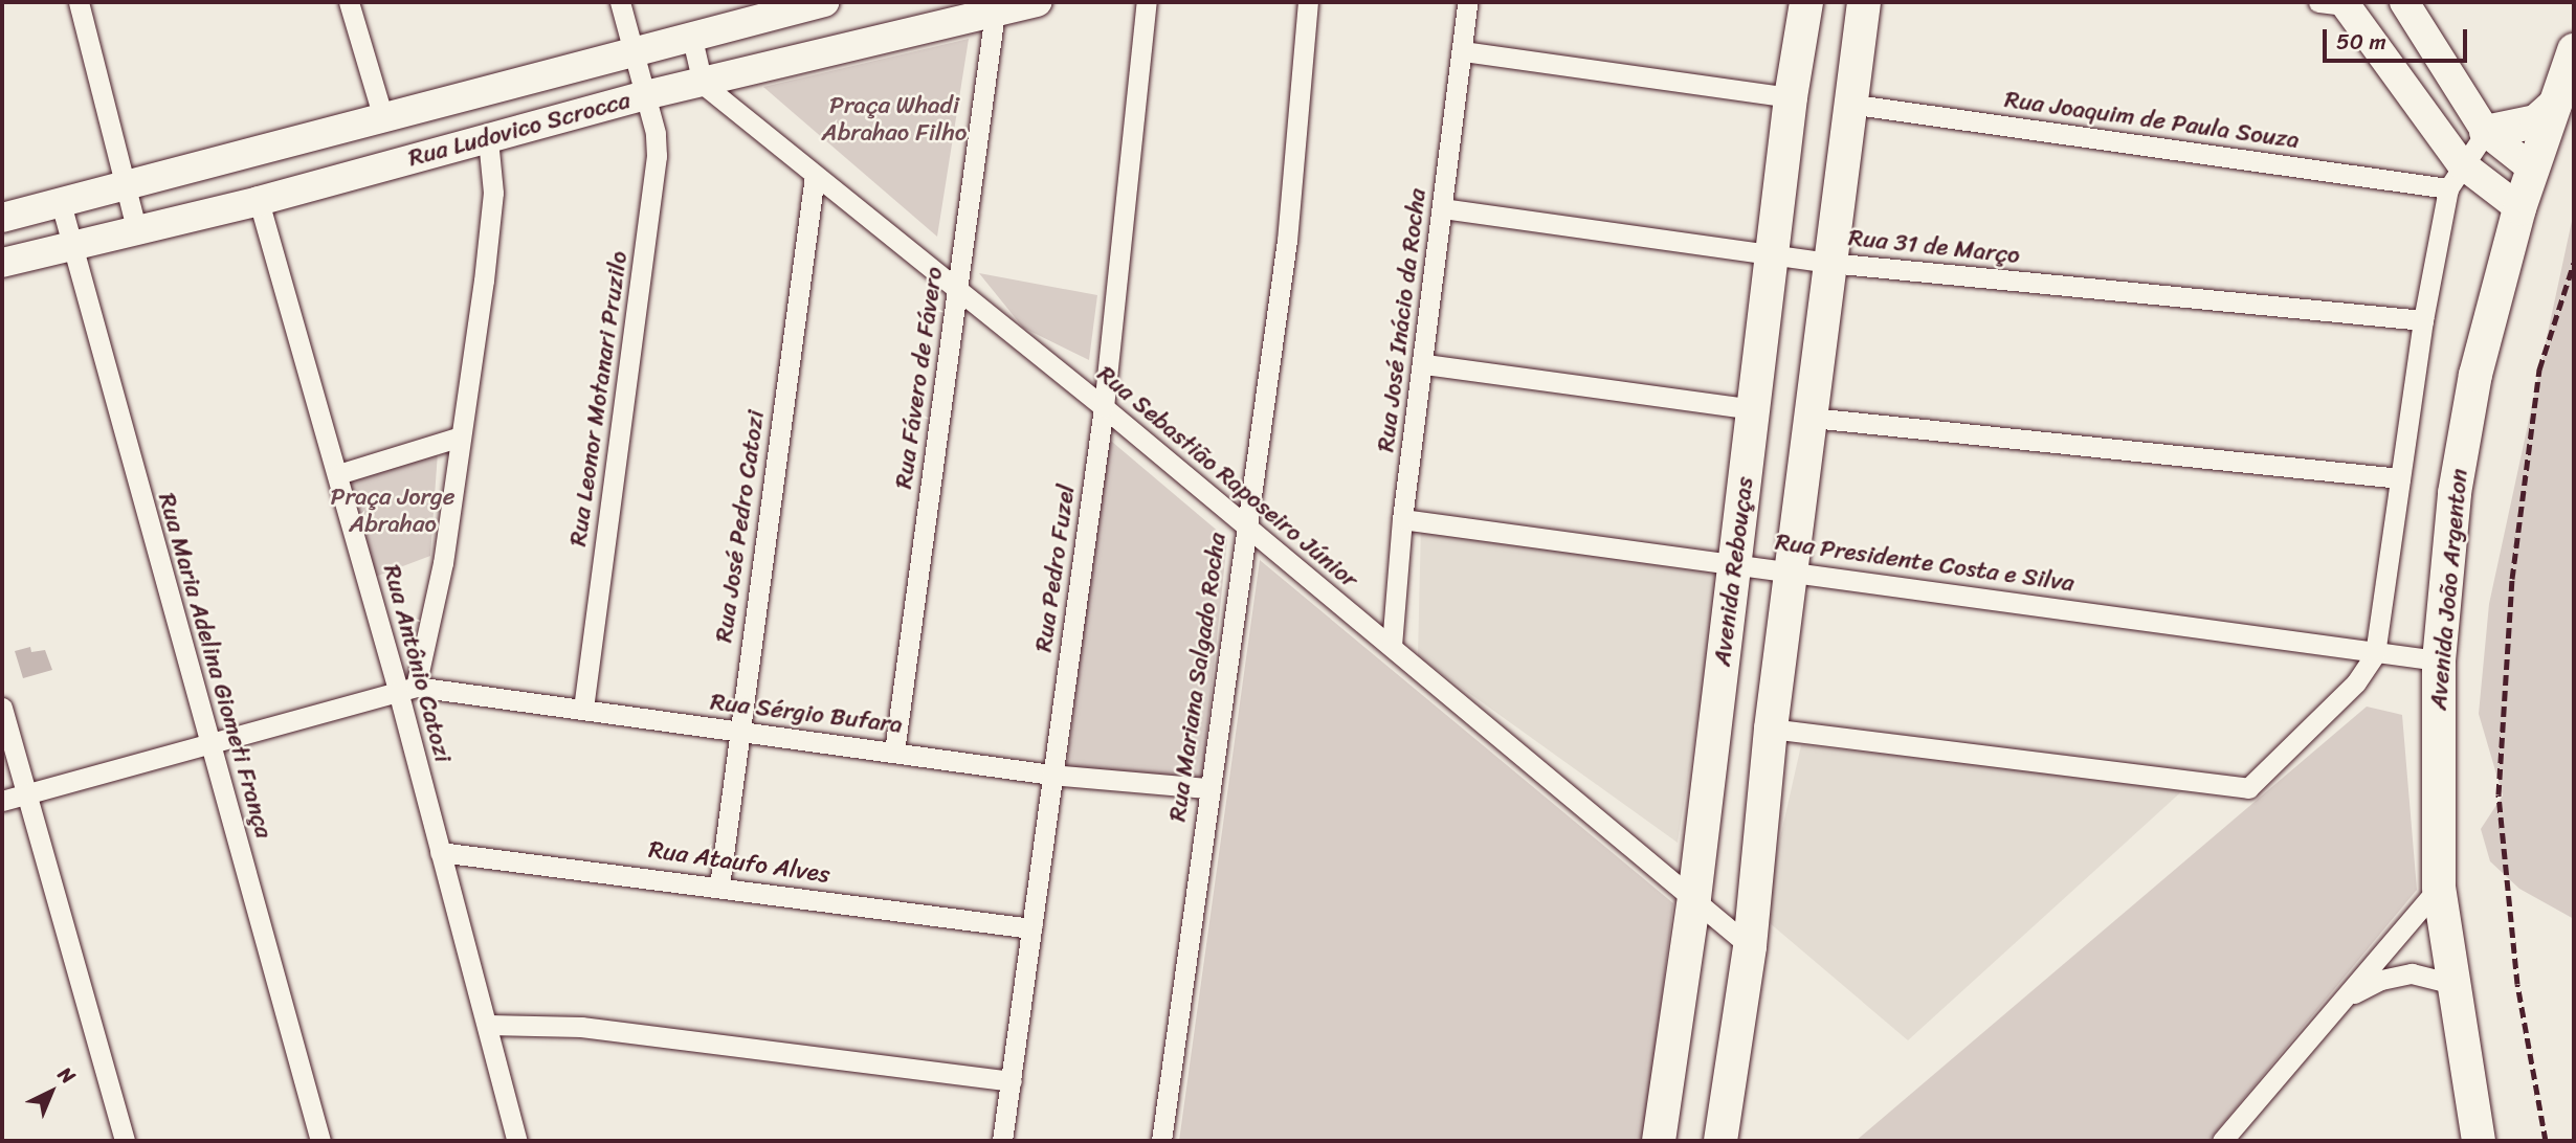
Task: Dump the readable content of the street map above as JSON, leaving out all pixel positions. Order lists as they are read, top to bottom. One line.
{"streets":{"main road":["Avenida Rebouças","Avenida João Argenton"],"street":["Rua Joaquim de Paula Souza","Rua Ludovico Scrocca","Rua 31 de Março","Rua José Inácio da Rocha","Rua Fávero de Fávero","Rua Leonor Motanari Pruzilo","Rua Sebastião Raposeiro Júnior","Rua José Pedro Catozi","Rua Presidente Costa e Silva","Rua Pedro Fuzel","Rua Antônio Catozi","Rua Maria Adelina Giometi França","Rua Mariana Salgado Rocha","Rua Sérgio Bufara","Rua Ataufo Alves"]},"crossings":[["Rua Ludovico Scrocca","Rua Fávero de Fávero"],["Rua Ludovico Scrocca","Rua Leonor Motanari Pruzilo"],["Rua Ludovico Scrocca","Rua Sebastião Raposeiro Júnior"],["Rua Ludovico Scrocca","Rua Antônio Catozi"],["Rua Ludovico Scrocca","Rua Maria Adelina Giometi França"],["Rua 31 de Março","Rua José Inácio da Rocha"],["Rua 31 de Março","Avenida Rebouças"],["Rua José Inácio da Rocha","Rua Sebastião Raposeiro Júnior"],["Rua José Inácio da Rocha","Rua Presidente Costa e Silva"],["Rua Fávero de Fávero","Rua Sebastião Raposeiro Júnior"],["Rua Fávero de Fávero","Rua Sérgio Bufara"],["Rua Leonor Motanari Pruzilo","Rua Sérgio Bufara"],["Rua Sebastião Raposeiro Júnior","Rua José Pedro Catozi"],["Rua Sebastião Raposeiro Júnior","Rua Pedro Fuzel"],["Rua Sebastião Raposeiro Júnior","Avenida Rebouças"],["Rua Sebastião Raposeiro Júnior","Rua Mariana Salgado Rocha"],["Rua José Pedro Catozi","Rua Sérgio Bufara"],["Rua José Pedro Catozi","Rua Ataufo Alves"],["Rua Presidente Costa e Silva","Avenida Rebouças"],["Rua Presidente Costa e Silva","Avenida João Argenton"],["Rua Pedro Fuzel","Rua Sérgio Bufara"],["Rua Pedro Fuzel","Rua Ataufo Alves"],["Rua Antônio Catozi","Rua Sérgio Bufara"],["Rua Antônio Catozi","Rua Ataufo Alves"],["Rua Mariana Salgado Rocha","Rua Sérgio Bufara"]],"parks":["Praça Whadi Abrahao Filho","Praça Jorge Abrahao"],"scale_bar":"50 m","north":"top right"}
